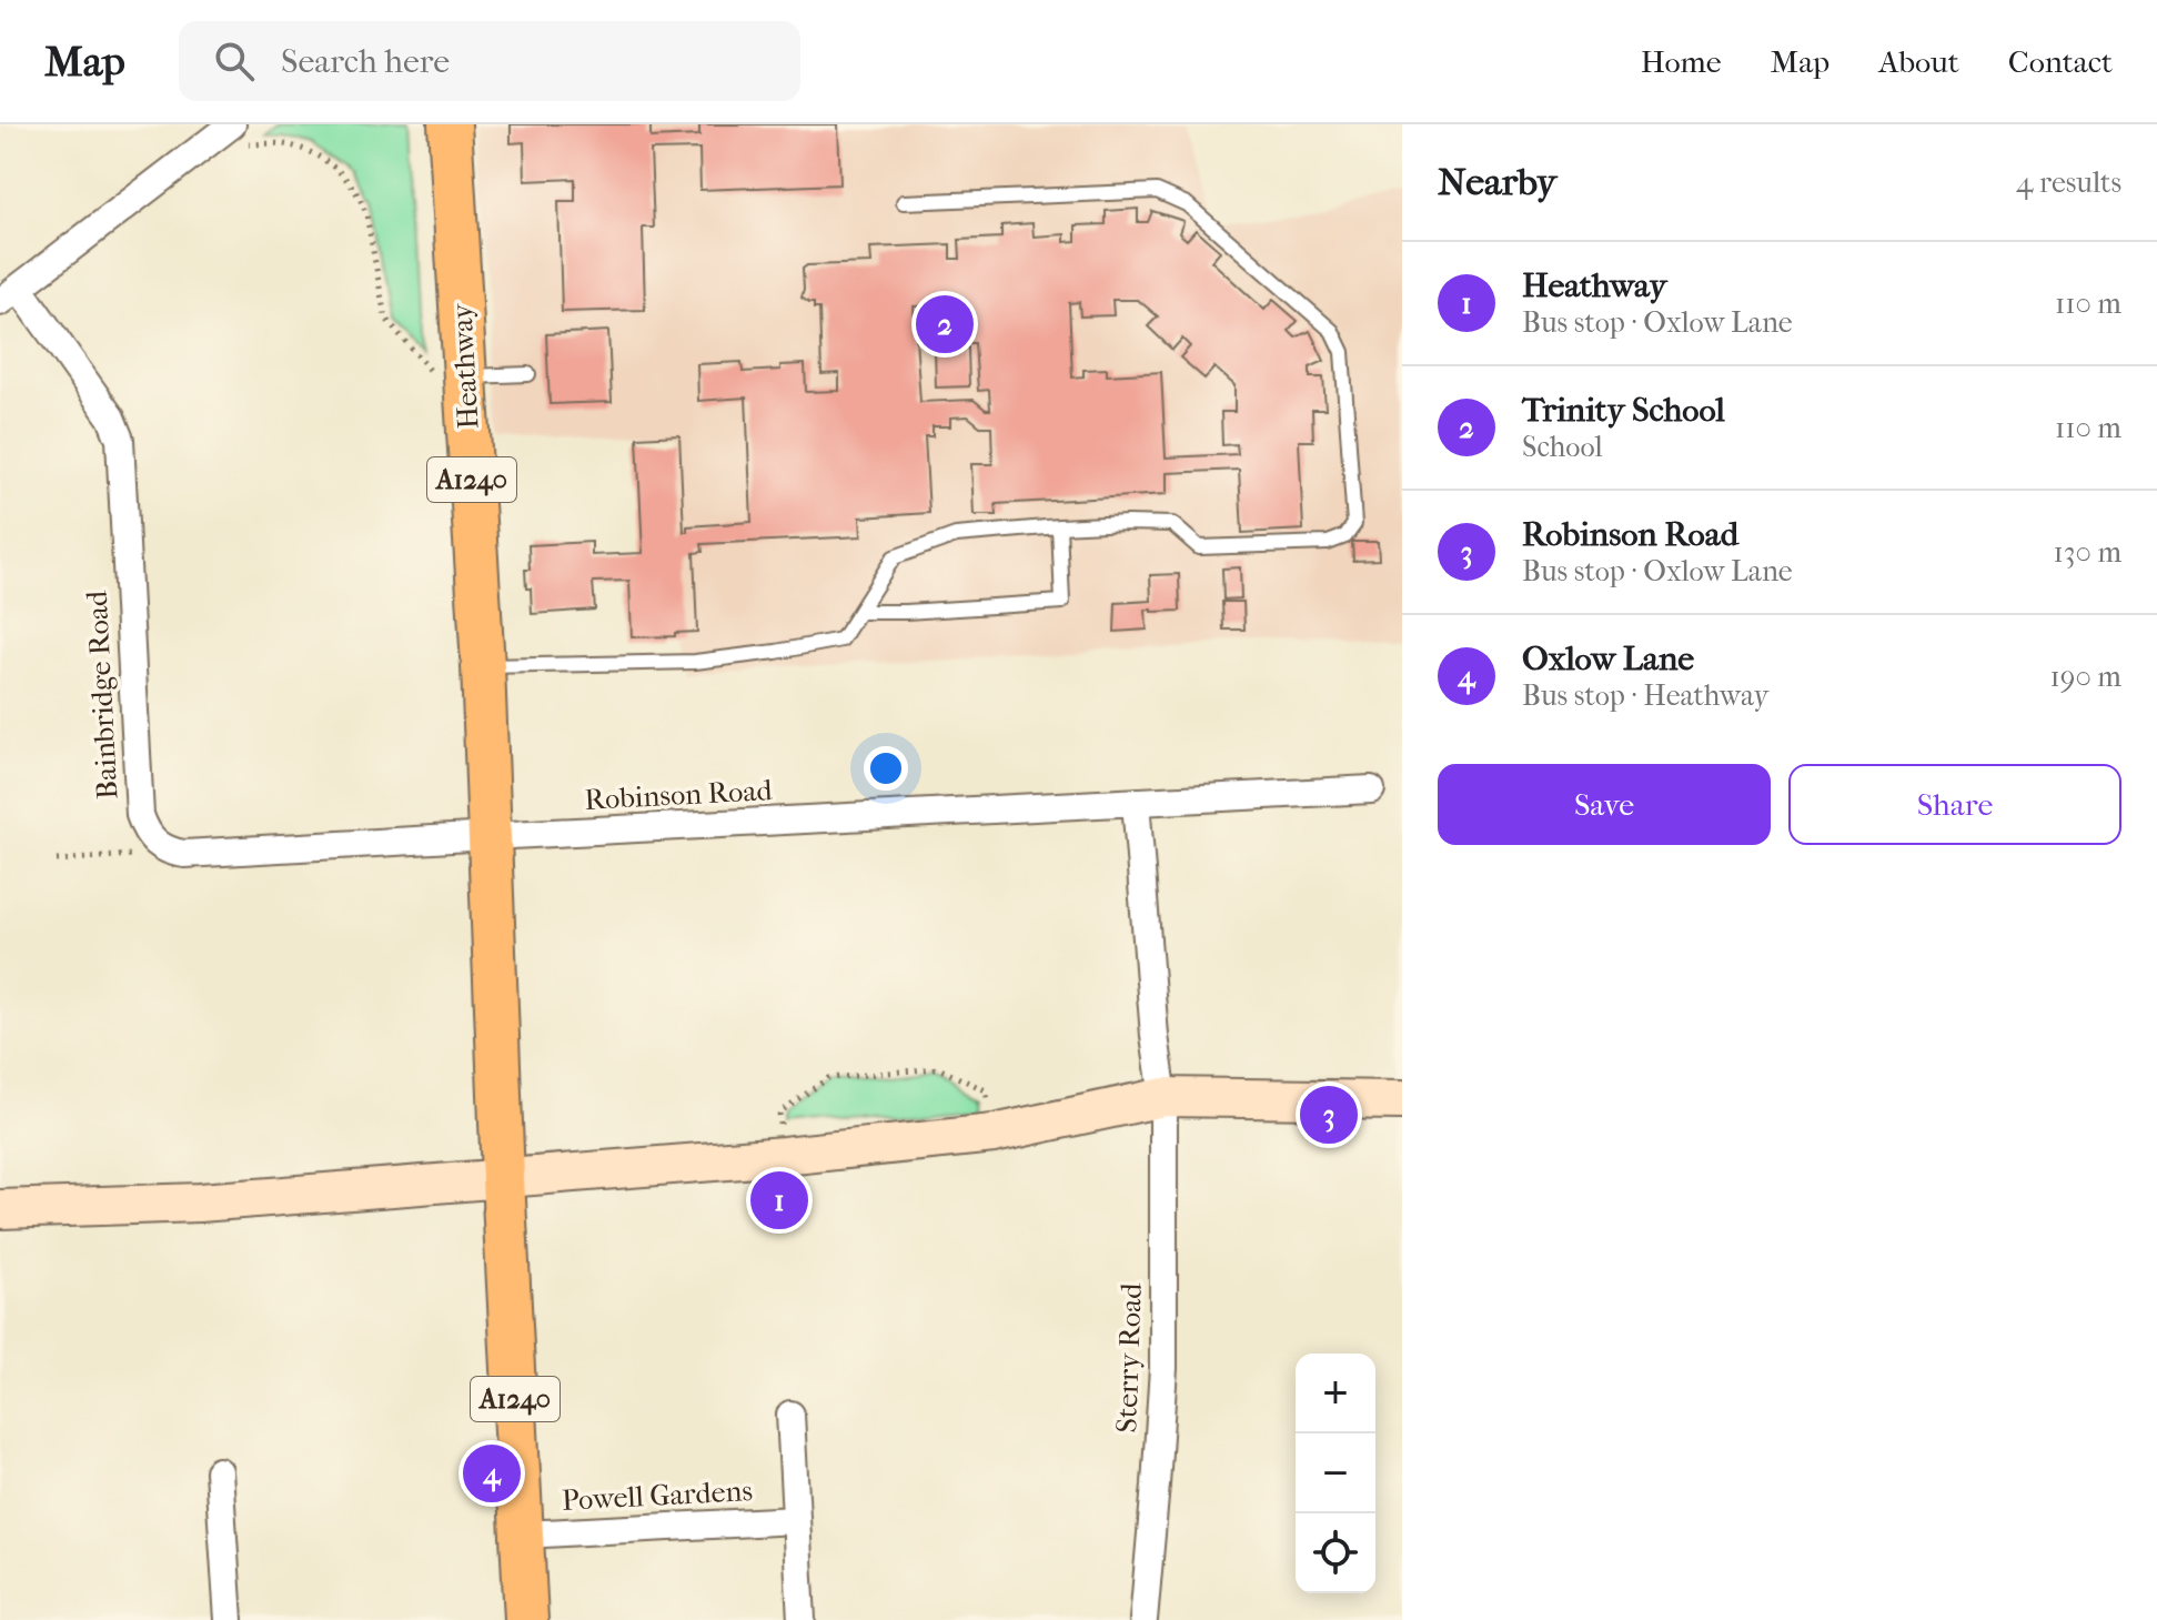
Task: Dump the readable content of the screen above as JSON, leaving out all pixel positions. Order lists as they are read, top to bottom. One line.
{"streets":{"main road":["Heathway","A1240"],"street":["Bainbridge Road","Robinson Road","Sterry Road","Powell Gardens"]},"crossings":[["Heathway","Robinson Road"],["Heathway","Powell Gardens"]],"page":{"header":"Map","search":"Search here","nav":["Home","Map","About","Contact"],"heading":["Nearby","4 results"],"list":[{"mark":"1","name":"Heathway","note":"Bus stop · Oxlow Lane","value":"110 m"},{"mark":"2","name":"Trinity School","note":"School","value":"110 m"},{"mark":"3","name":"Robinson Road","note":"Bus stop · Oxlow Lane","value":"130 m"},{"mark":"4","name":"Oxlow Lane","note":"Bus stop · Heathway","value":"190 m"}],"pins":["2","3","1","4"],"buttons":["Save","Share"],"map_buttons":["+","−"]}}
